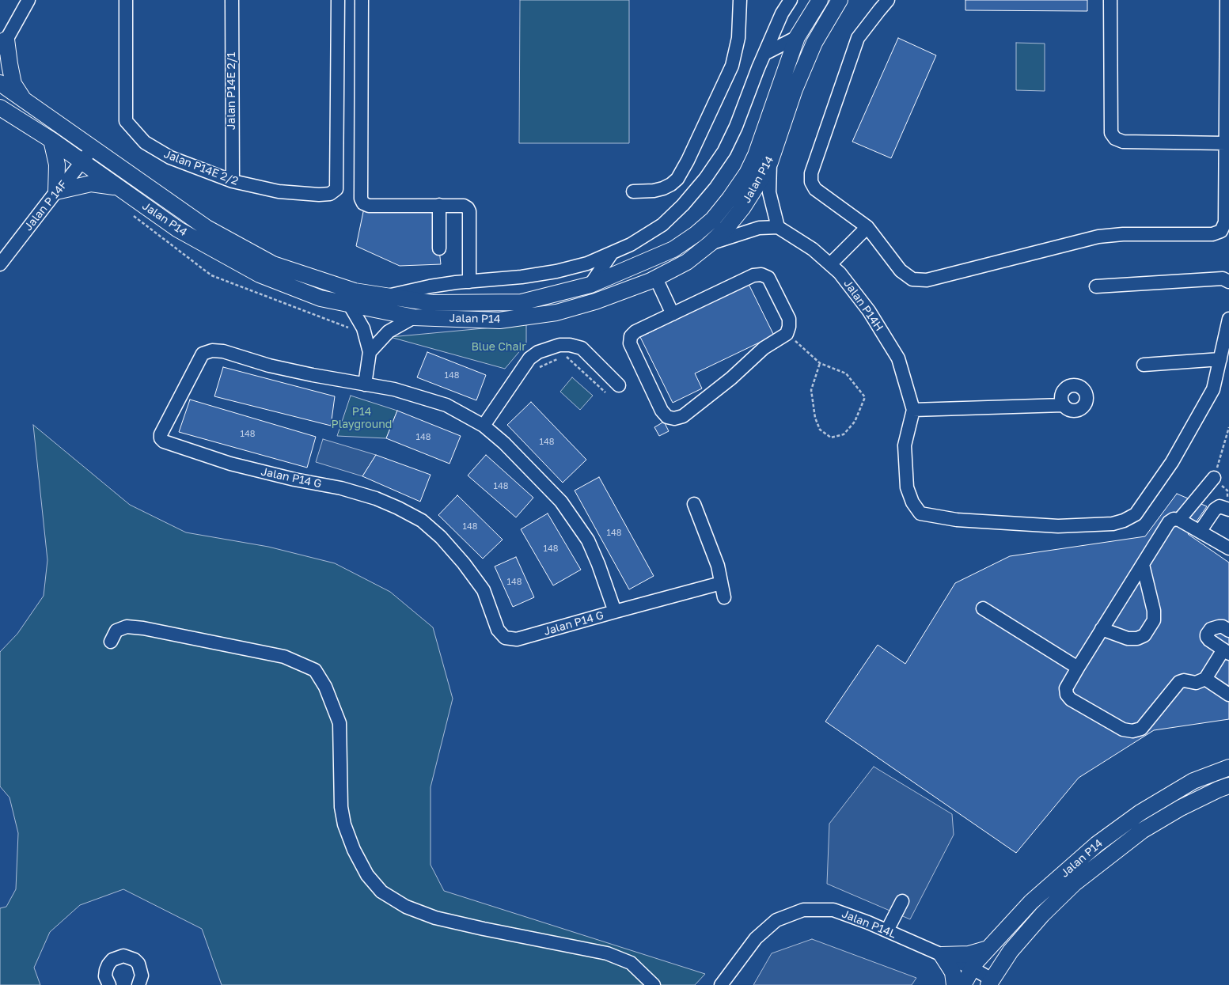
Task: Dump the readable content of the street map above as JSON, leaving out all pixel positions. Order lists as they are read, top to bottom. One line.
{"streets":{"main road":["Jalan P14"],"street":["Jalan P14E 2/1","Jalan P14E 2/2","Jalan P 14F","Jalan P14H","Jalan P14 G","Jalan P14L"]},"crossings":[["Jalan P14E 2/1","Jalan P14E 2/2"],["Jalan P14","Jalan P 14F"],["Jalan P14","Jalan P14L"]],"parks":["Blue Chair","P14 Playground"],"house_numbers":["148","148","148","148","148","148","148","148","148"]}
